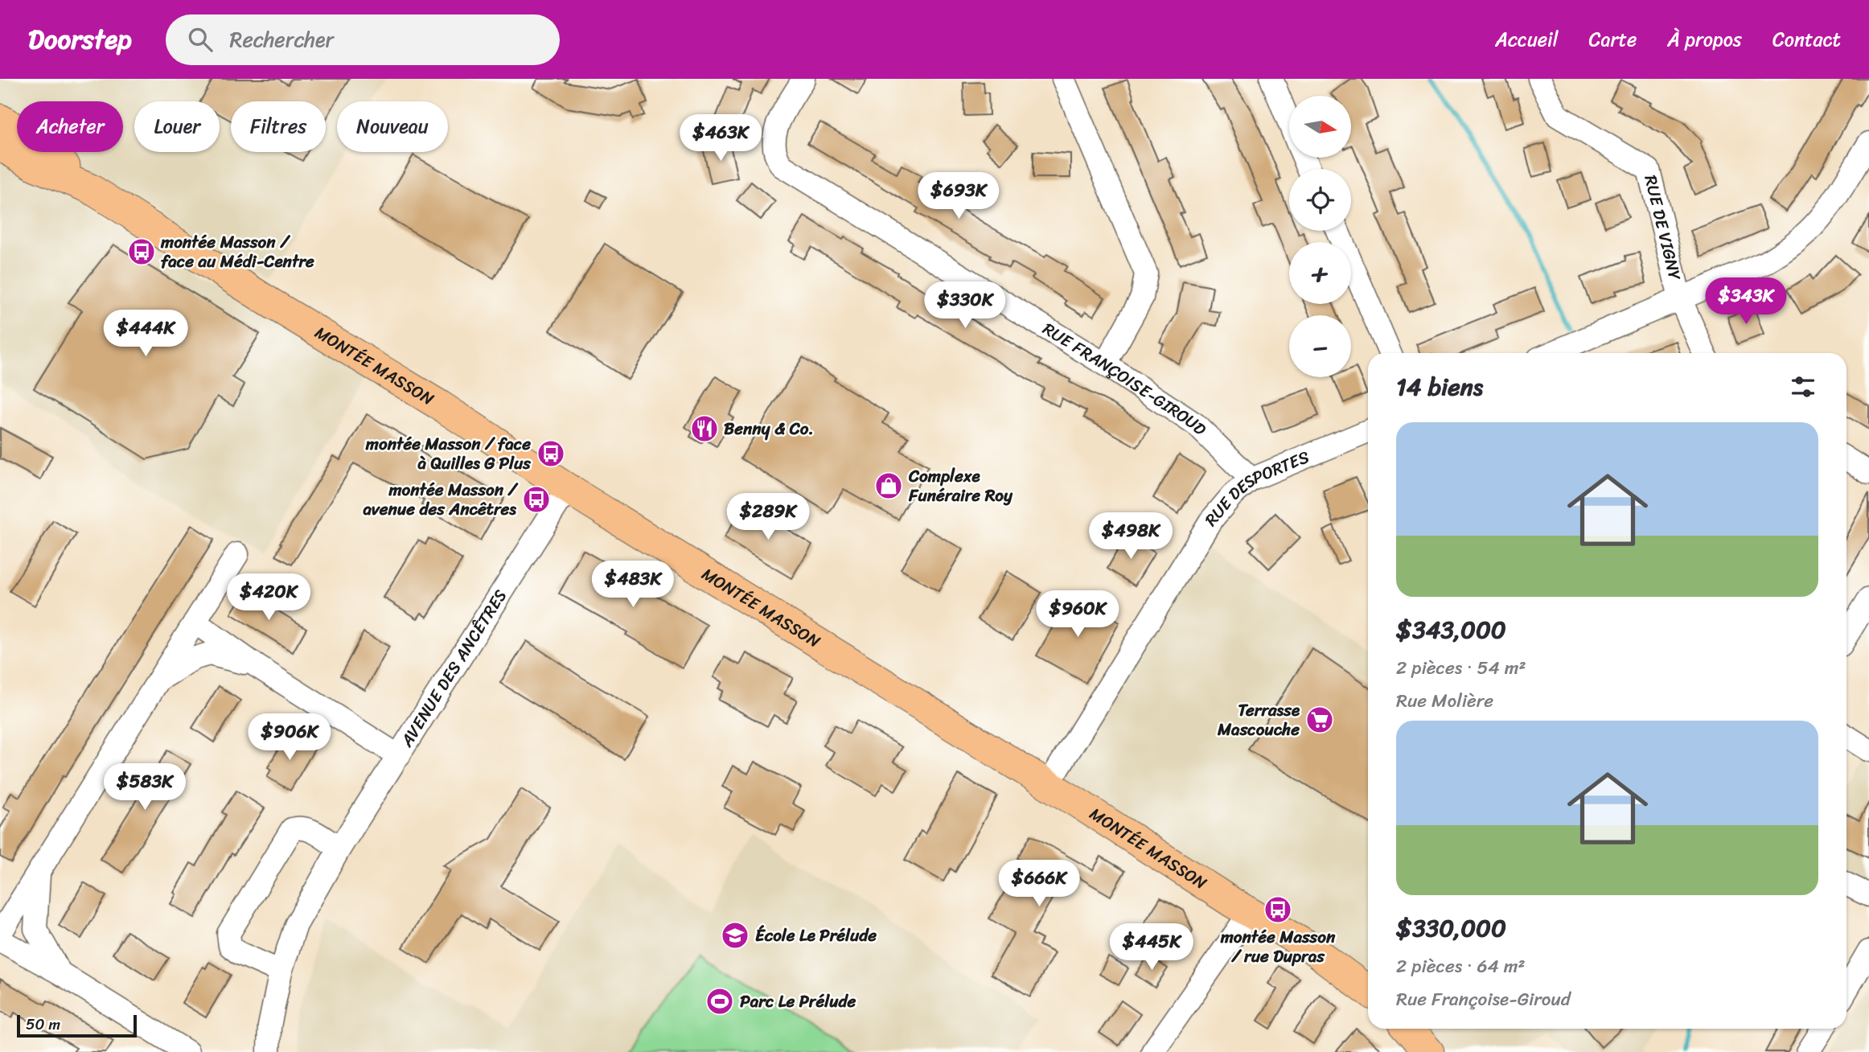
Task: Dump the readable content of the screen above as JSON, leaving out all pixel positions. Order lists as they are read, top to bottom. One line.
{"streets":{"main road":["MONTÉE MASSON"],"street":["RUE DE VIGNY","RUE FRANÇOISE-GIROUD","RUE DESPORTES","AVENUE DES ANCÊTRES"]},"crossings":[["MONTÉE MASSON","RUE DESPORTES"],["MONTÉE MASSON","AVENUE DES ANCÊTRES"],["RUE FRANÇOISE-GIROUD","RUE DESPORTES"]],"places":{"bus stop":["montée Masson / face au Médi-Centre","montée Masson / face à Quilles G Plus","montée Masson / avenue des Ancêtres","montée Masson / rue Dupras"],"restaurant":["Benny & Co."],"shop":["Complexe Funéraire Roy"],"supermarket":["Terrasse Mascouche"],"school or university":["École Le Prélude"],"sports":["Parc Le Prélude"]},"scale_bar":"50 m","north":"right","page":{"header":"Doorstep","search":"Rechercher","nav":["Accueil","Carte","À propos","Contact"],"map_buttons":["+","−"],"chip":["Acheter","Louer","Filtres","Nouveau"],"price":["$463K","$693K","$343K","$330K","$444K","$289K","$498K","$483K","$420K","$960K","$906K","$583K","$666K","$445K"],"heading":"14 biens","list":[{"name":"$343,000","note":"2 pièces · 54 m² · Rue Molière"},{"name":"$330,000","note":"2 pièces · 64 m² · Rue Françoise-Giroud"}],"scale":"50 m"}}
